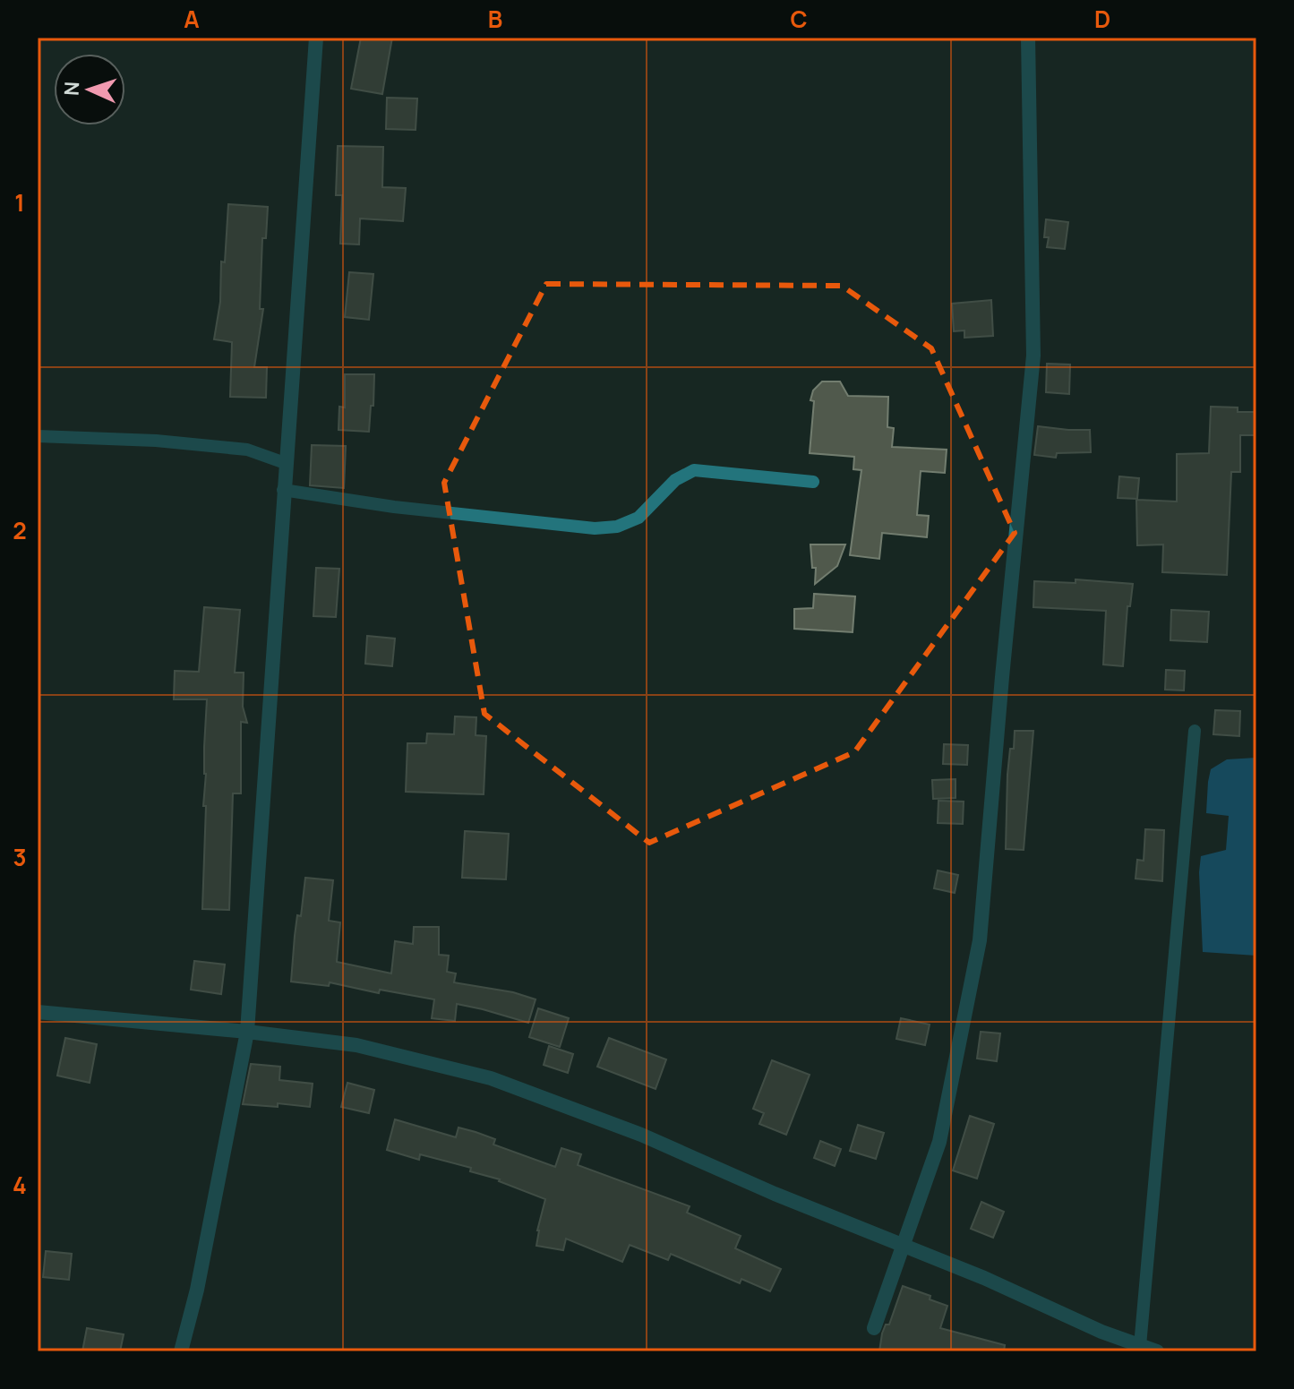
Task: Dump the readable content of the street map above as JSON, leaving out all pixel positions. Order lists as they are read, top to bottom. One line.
{"north":"left","grid":{"columns":["A","B","C","D"],"rows":["1","2","3","4"]}}
